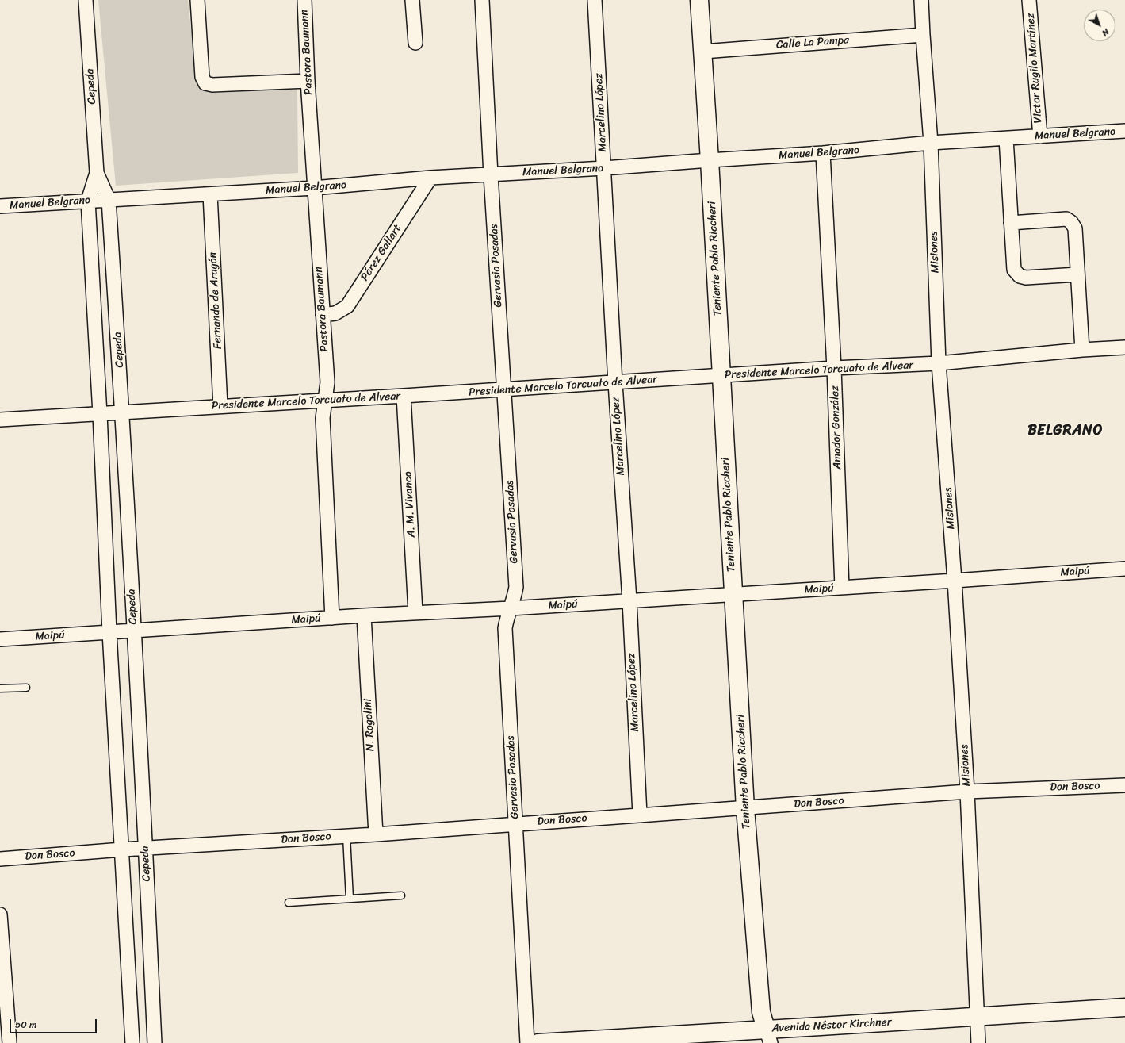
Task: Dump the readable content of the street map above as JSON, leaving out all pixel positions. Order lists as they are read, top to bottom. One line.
{"streets":{"street":["Calle La Pampa","Pastora Baumann","Victor Rugilo Martínez","Cepeda","Marcelino López","Manuel Belgrano","Misiones","Pérez Gallart","Teniente Pablo Riccheri","Gervasio Posadas","Fernando de Aragón","Presidente Marcelo Torcuato de Alvear","Amador González","A. M. Vivanco","Maipú","N. Rogolini","Don Bosco","Avenida Néstor Kirchner"]},"crossings":[["Calle La Pampa","Misiones"],["Calle La Pampa","Teniente Pablo Riccheri"],["Pastora Baumann","Manuel Belgrano"],["Pastora Baumann","Pérez Gallart"],["Pastora Baumann","Presidente Marcelo Torcuato de Alvear"],["Pastora Baumann","Maipú"],["Victor Rugilo Martínez","Manuel Belgrano"],["Cepeda","Manuel Belgrano"],["Cepeda","Presidente Marcelo Torcuato de Alvear"],["Cepeda","Maipú"],["Cepeda","Don Bosco"],["Marcelino López","Manuel Belgrano"],["Marcelino López","Presidente Marcelo Torcuato de Alvear"],["Marcelino López","Maipú"],["Marcelino López","Don Bosco"],["Manuel Belgrano","Misiones"],["Manuel Belgrano","Pérez Gallart"],["Manuel Belgrano","Teniente Pablo Riccheri"],["Manuel Belgrano","Gervasio Posadas"],["Manuel Belgrano","Fernando de Aragón"],["Manuel Belgrano","Amador González"],["Misiones","Presidente Marcelo Torcuato de Alvear"],["Misiones","Maipú"],["Misiones","Don Bosco"],["Misiones","Avenida Néstor Kirchner"],["Teniente Pablo Riccheri","Presidente Marcelo Torcuato de Alvear"],["Teniente Pablo Riccheri","Maipú"],["Teniente Pablo Riccheri","Don Bosco"],["Teniente Pablo Riccheri","Avenida Néstor Kirchner"],["Gervasio Posadas","Presidente Marcelo Torcuato de Alvear"],["Gervasio Posadas","Maipú"],["Gervasio Posadas","Don Bosco"],["Fernando de Aragón","Presidente Marcelo Torcuato de Alvear"],["Presidente Marcelo Torcuato de Alvear","Amador González"],["Presidente Marcelo Torcuato de Alvear","A. M. Vivanco"],["Amador González","Maipú"],["A. M. Vivanco","Maipú"],["Maipú","N. Rogolini"],["N. Rogolini","Don Bosco"]],"districts":["BELGRANO"],"scale_bar":"50 m","north":"bottom right"}
